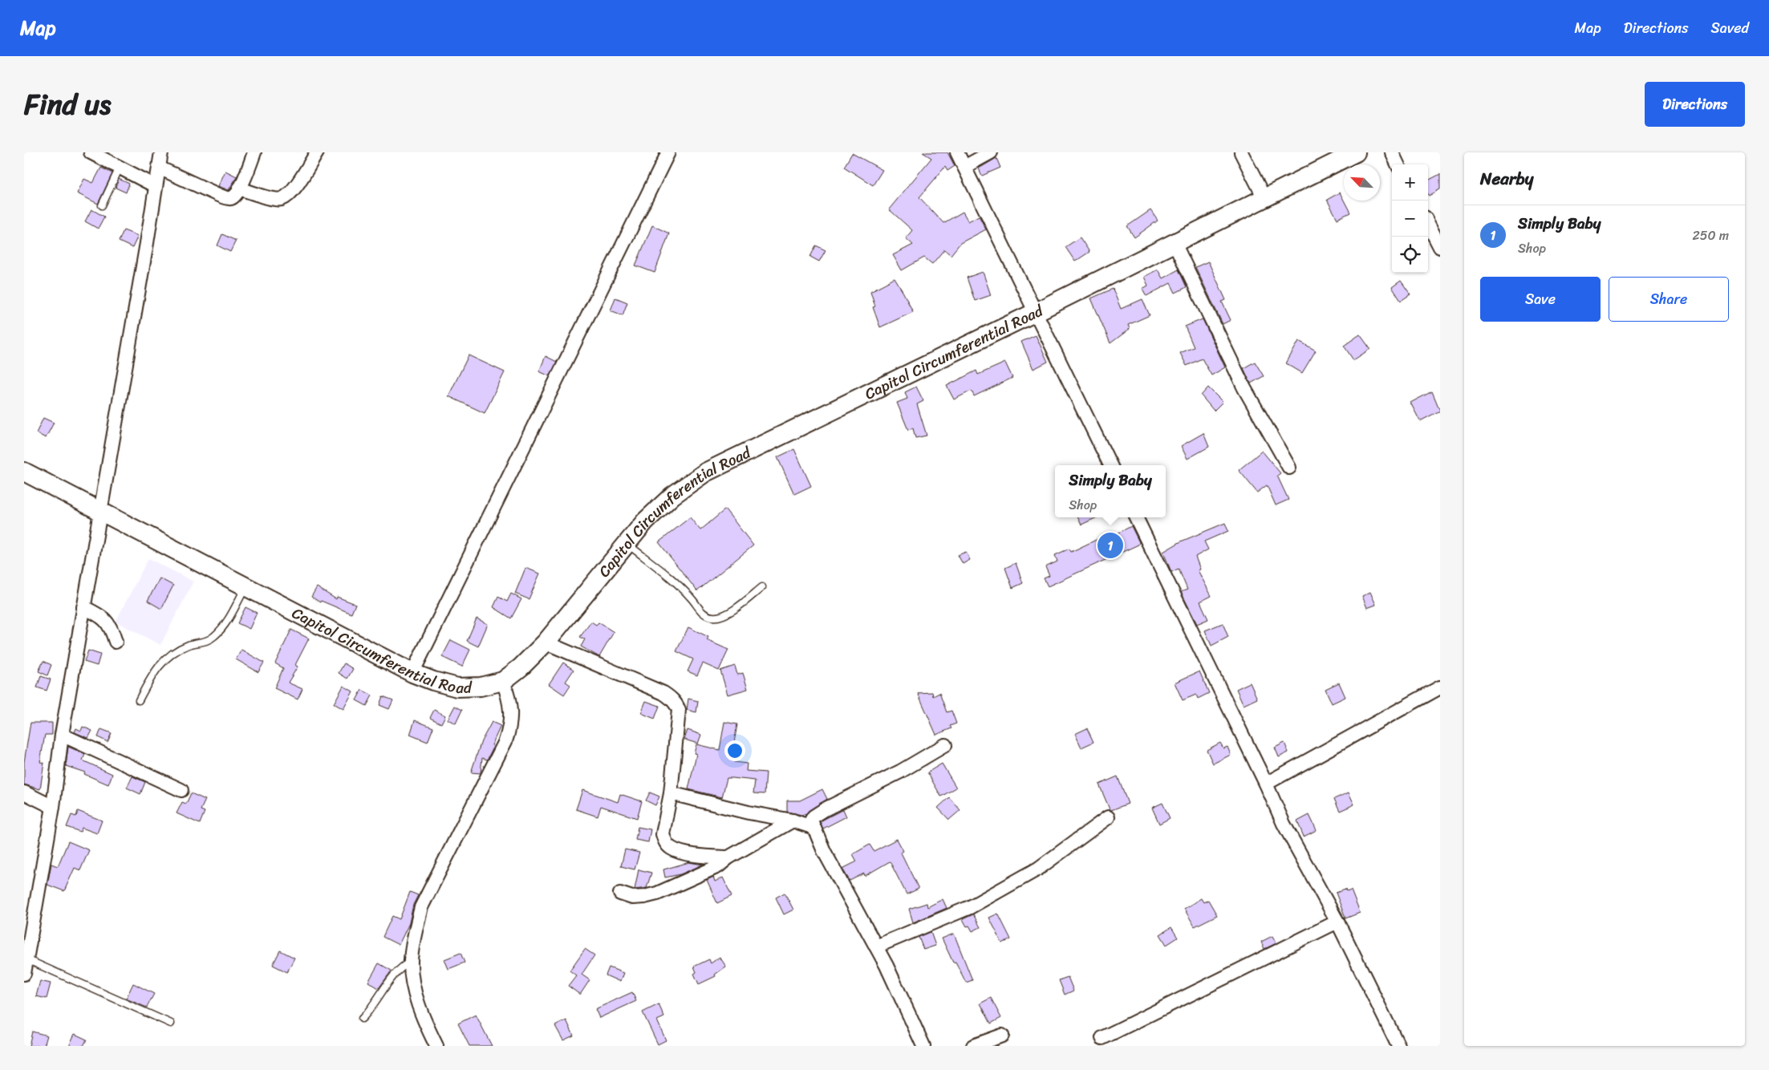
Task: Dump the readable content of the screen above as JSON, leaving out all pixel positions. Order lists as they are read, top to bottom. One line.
{"streets":{"main road":["Capitol Circumferential Road"]},"north":"top left","page":{"header":"Map","nav":["Map","Directions","Saved"],"title":"Find us","buttons":["Directions",["Save","Share"]],"heading":"Nearby","map_buttons":["+","−"],"list":[{"mark":"1","name":"Simply Baby","note":"Shop","value":"250 m"}],"popup":["Simply Baby","Shop"],"pins":"1"}}
